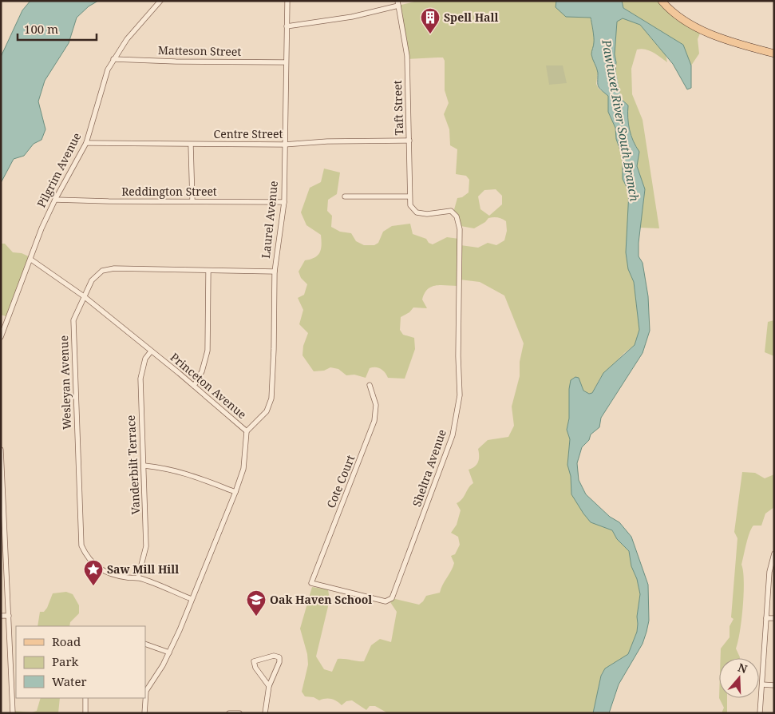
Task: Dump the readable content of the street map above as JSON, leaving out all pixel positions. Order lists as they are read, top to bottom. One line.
{"streets":{"street":["Matteson Street","Taft Street","Centre Street","Pilgrim Avenue","Reddington Street","Laurel Avenue","Wesleyan Avenue","Princeton Avenue","Vanderbilt Terrace","Sheltra Avenue","Cote Court"]},"crossings":[["Matteson Street","Pilgrim Avenue"],["Matteson Street","Laurel Avenue"],["Taft Street","Centre Street"],["Taft Street","Sheltra Avenue"],["Centre Street","Pilgrim Avenue"],["Centre Street","Laurel Avenue"],["Pilgrim Avenue","Reddington Street"],["Pilgrim Avenue","Princeton Avenue"],["Reddington Street","Laurel Avenue"],["Laurel Avenue","Wesleyan Avenue"],["Laurel Avenue","Princeton Avenue"],["Wesleyan Avenue","Princeton Avenue"],["Wesleyan Avenue","Vanderbilt Terrace"],["Princeton Avenue","Vanderbilt Terrace"],["Sheltra Avenue","Cote Court"]],"water":["Pawtuxet River South Branch"],"places":{"building":["Spell Hall"],"place":["Saw Mill Hill"],"school or university":["Oak Haven School"]},"legend":["Road","Park","Water"],"scale_bar":"100 m","north":"top"}
